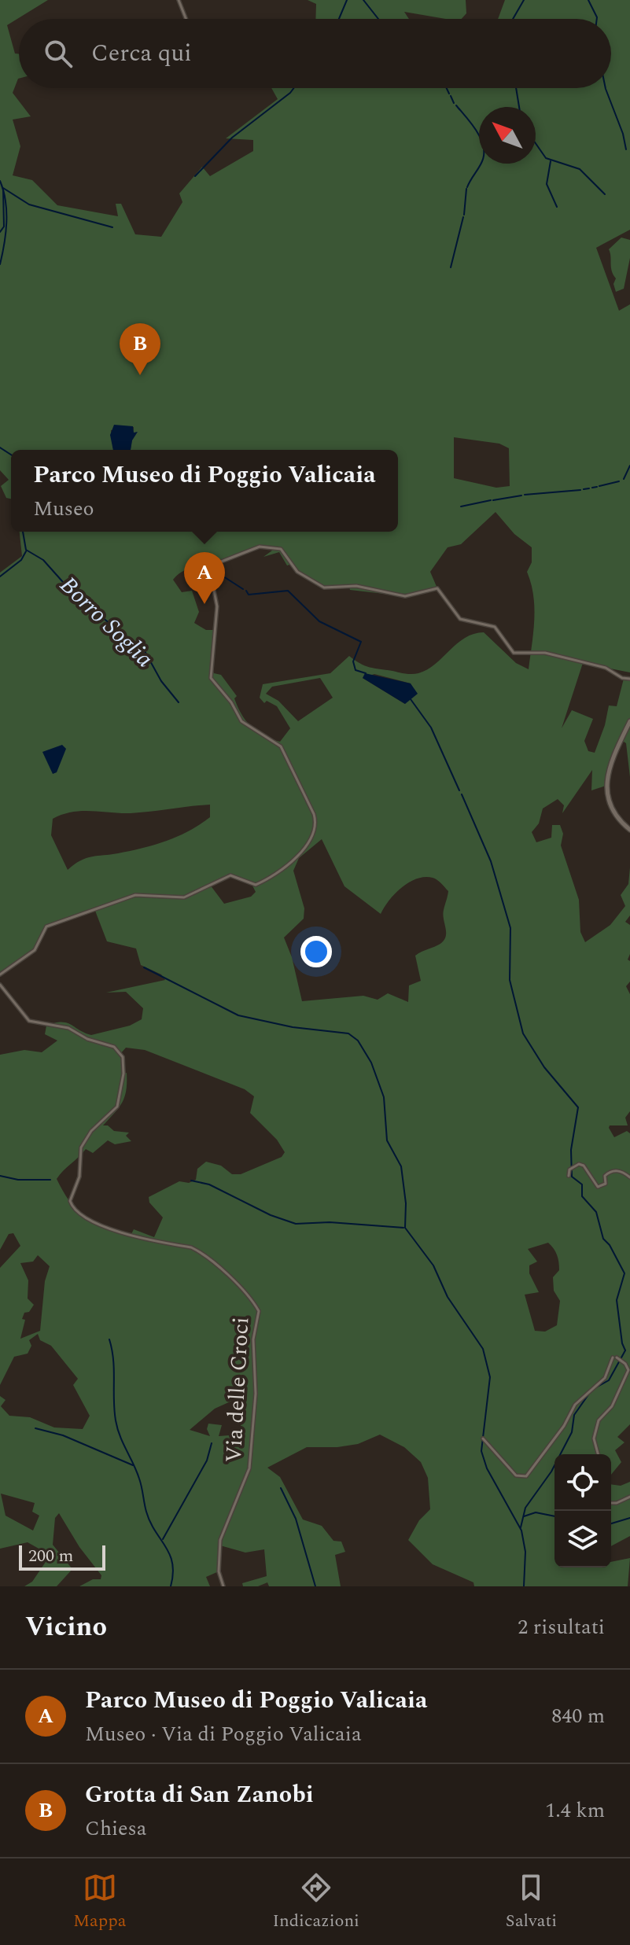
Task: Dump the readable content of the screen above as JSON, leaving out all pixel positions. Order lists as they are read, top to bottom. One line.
{"streets":{"street":["Via delle Croci"]},"water":["Borro Soglia"],"scale_bar":"200 m","north":"top left","page":{"search":"Cerca qui","pins":["B","A"],"popup":["Parco Museo di Poggio Valicaia","Museo"],"scale":"200 m","heading":["Vicino","2 risultati"],"list":[{"mark":"A","name":"Parco Museo di Poggio Valicaia","note":"Museo · Via di Poggio Valicaia","value":"840 m"},{"mark":"B","name":"Grotta di San Zanobi","note":"Chiesa","value":"1.4 km"}],"nav":["Mappa","Indicazioni","Salvati"]}}
